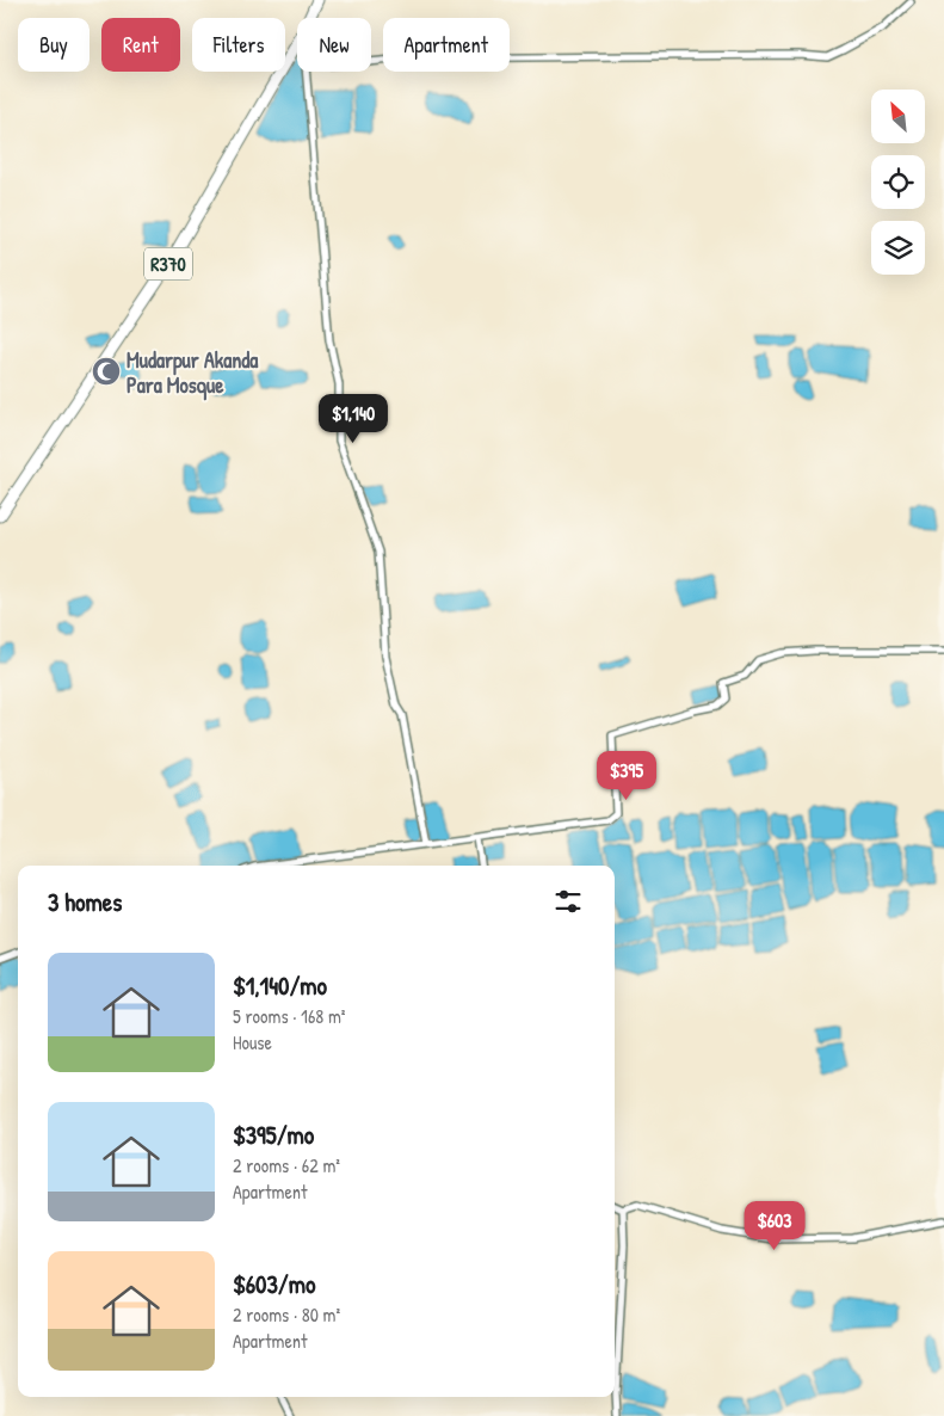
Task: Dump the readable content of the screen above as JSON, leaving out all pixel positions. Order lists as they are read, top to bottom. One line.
{"streets":{"main road":["R370"]},"places":{"mosque":["Mudarpur Akanda Para Mosque"]},"north":"top left","page":{"chip":["Buy","Rent","Filters","New","Apartment"],"price":["$1,140","$395","$603"],"heading":"3 homes","list":[{"name":"$1,140/mo","note":"5 rooms · 168 m² · House"},{"name":"$395/mo","note":"2 rooms · 62 m² · Apartment"},{"name":"$603/mo","note":"2 rooms · 80 m² · Apartment"}]}}
